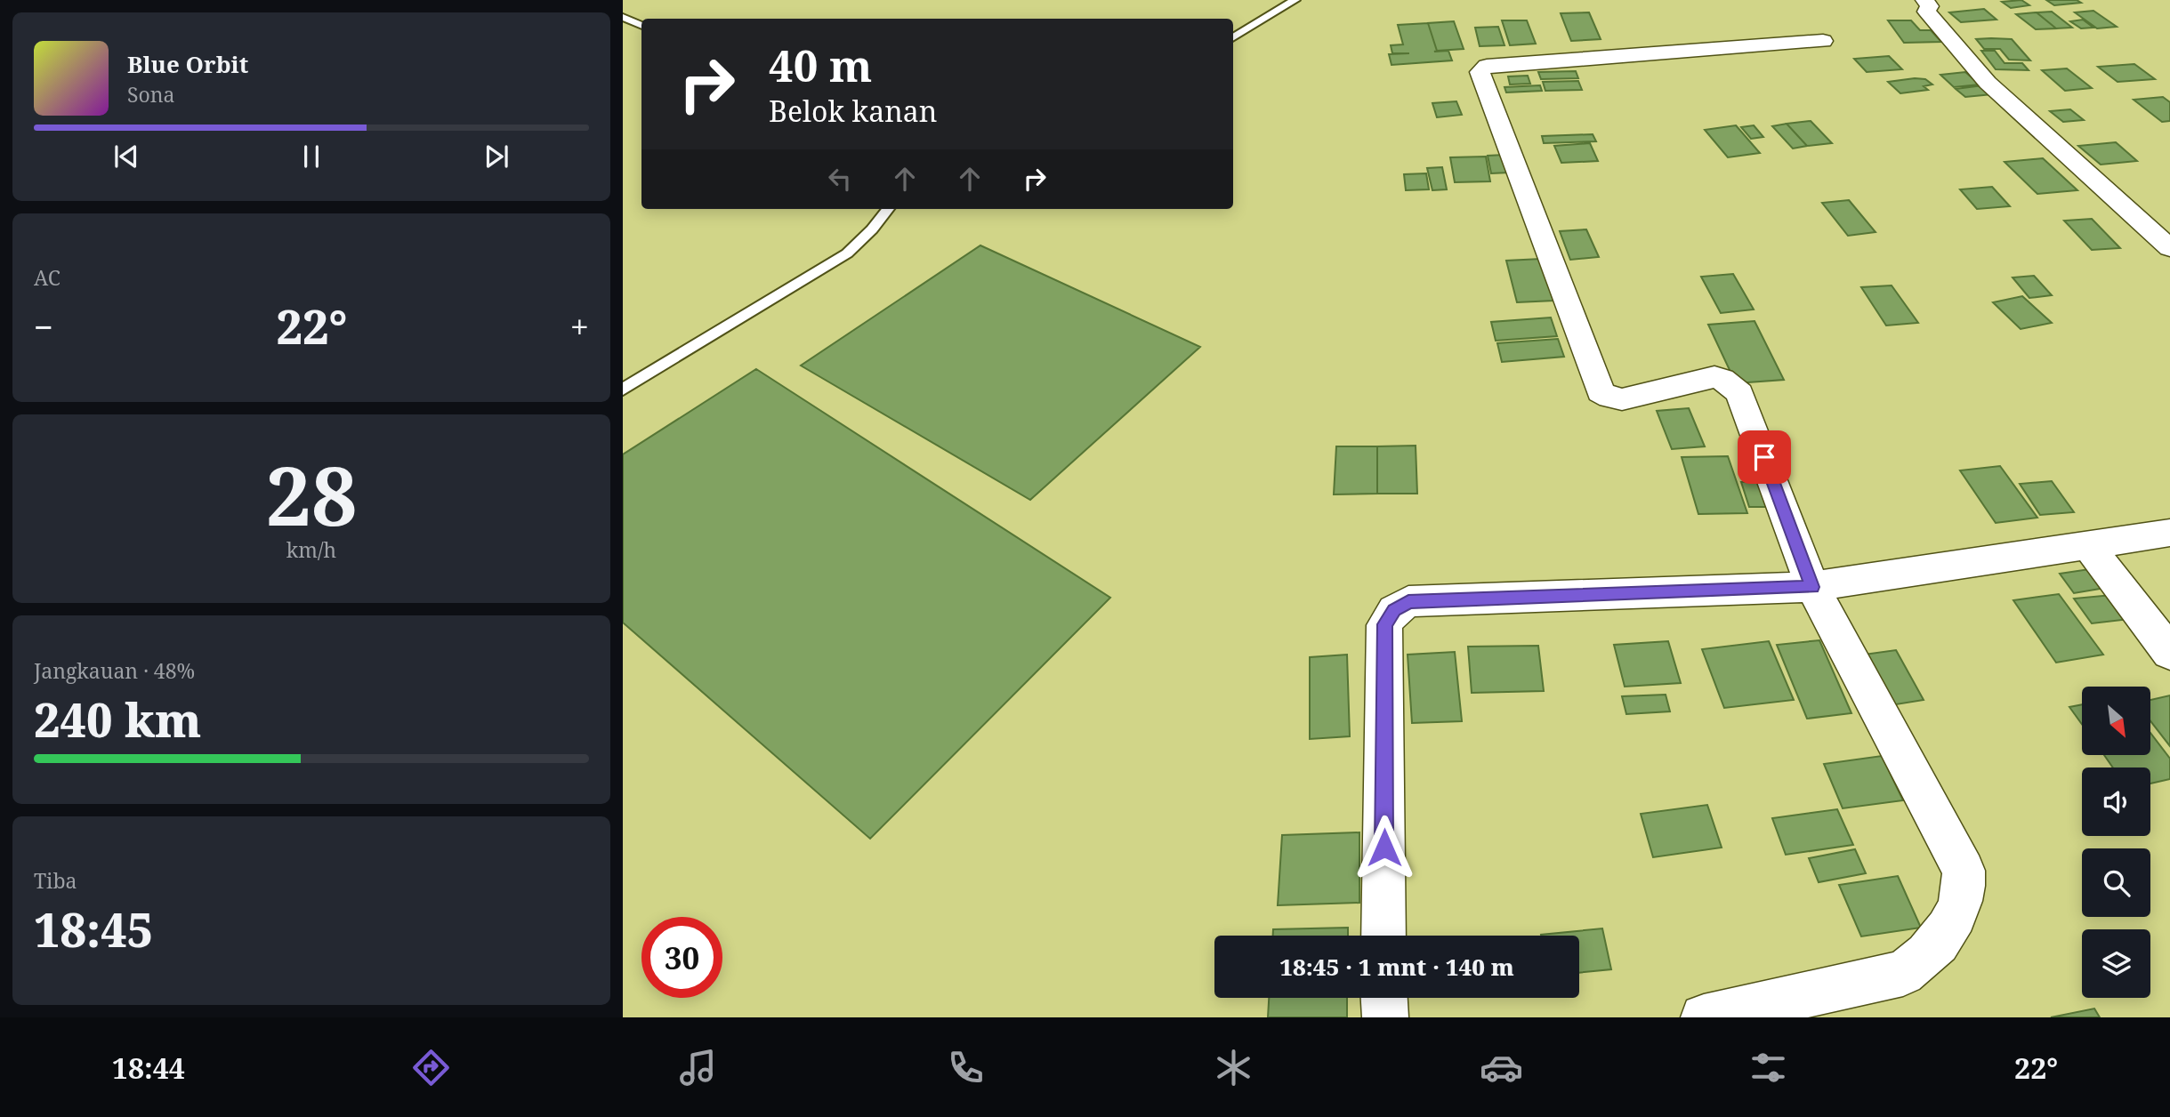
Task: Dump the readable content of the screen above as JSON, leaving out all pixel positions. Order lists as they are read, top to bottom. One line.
{"north":"bottom right","page":{"turn":["40 m","Belok kanan"],"song":["Blue Orbit","Sona"],"tile":["AC",["28","km/h"],["Jangkauan · 48%","240 km"],["Tiba","18:45"]],"heat":["−","22°","+"],"limit":"30","trip":"18:45 · 1 mnt · 140 m","tabs":["18:44","22°"]}}
